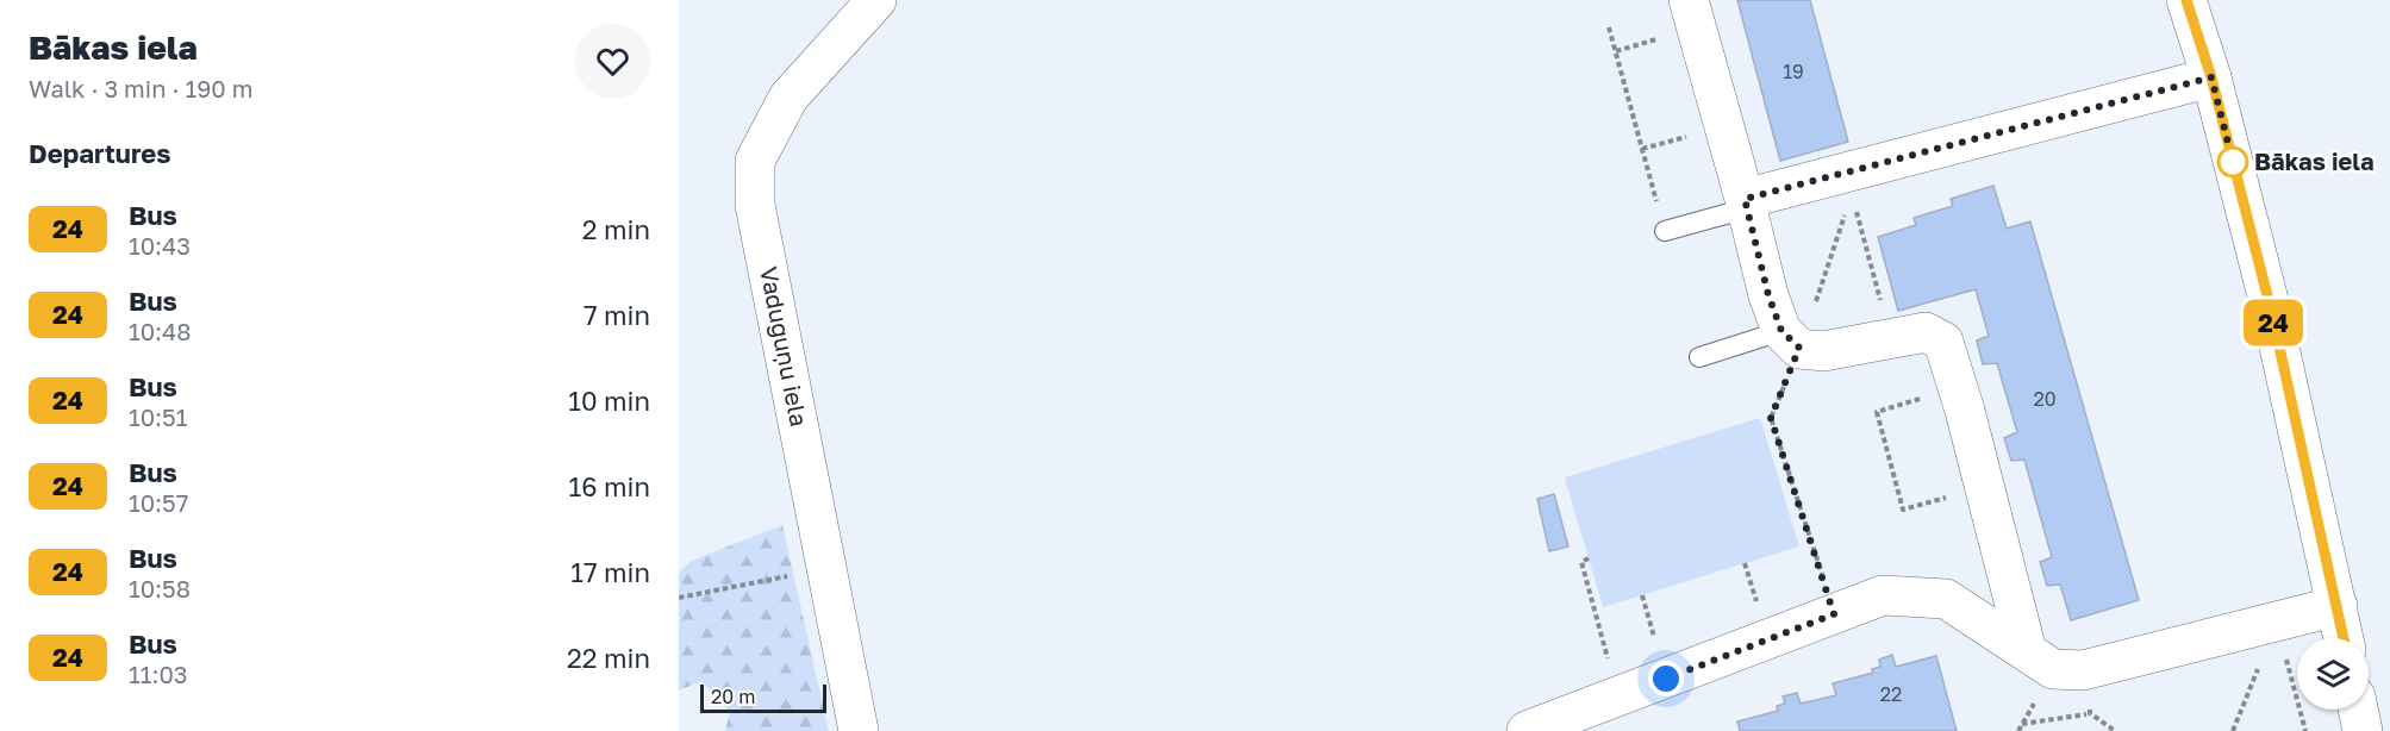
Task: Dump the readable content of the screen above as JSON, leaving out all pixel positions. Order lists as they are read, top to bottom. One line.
{"streets":{"street":["Vaduguņu iela"]},"places":["Bākas iela"],"lines":["bus line 24"],"house_numbers":["19","20","22"],"scale_bar":"20 m","page":{"heading":[["Bākas iela","Walk · 3 min · 190 m"],"Departures"],"on_map":"24","list":[{"mark":"24","name":"Bus","note":"10:43","value":"2 min"},{"mark":"24","name":"Bus","note":"10:48","value":"7 min"},{"mark":"24","name":"Bus","note":"10:51","value":"10 min"},{"mark":"24","name":"Bus","note":"10:57","value":"16 min"},{"mark":"24","name":"Bus","note":"10:58","value":"17 min"},{"mark":"24","name":"Bus","note":"11:03","value":"22 min"}],"scale":"20 m"}}
